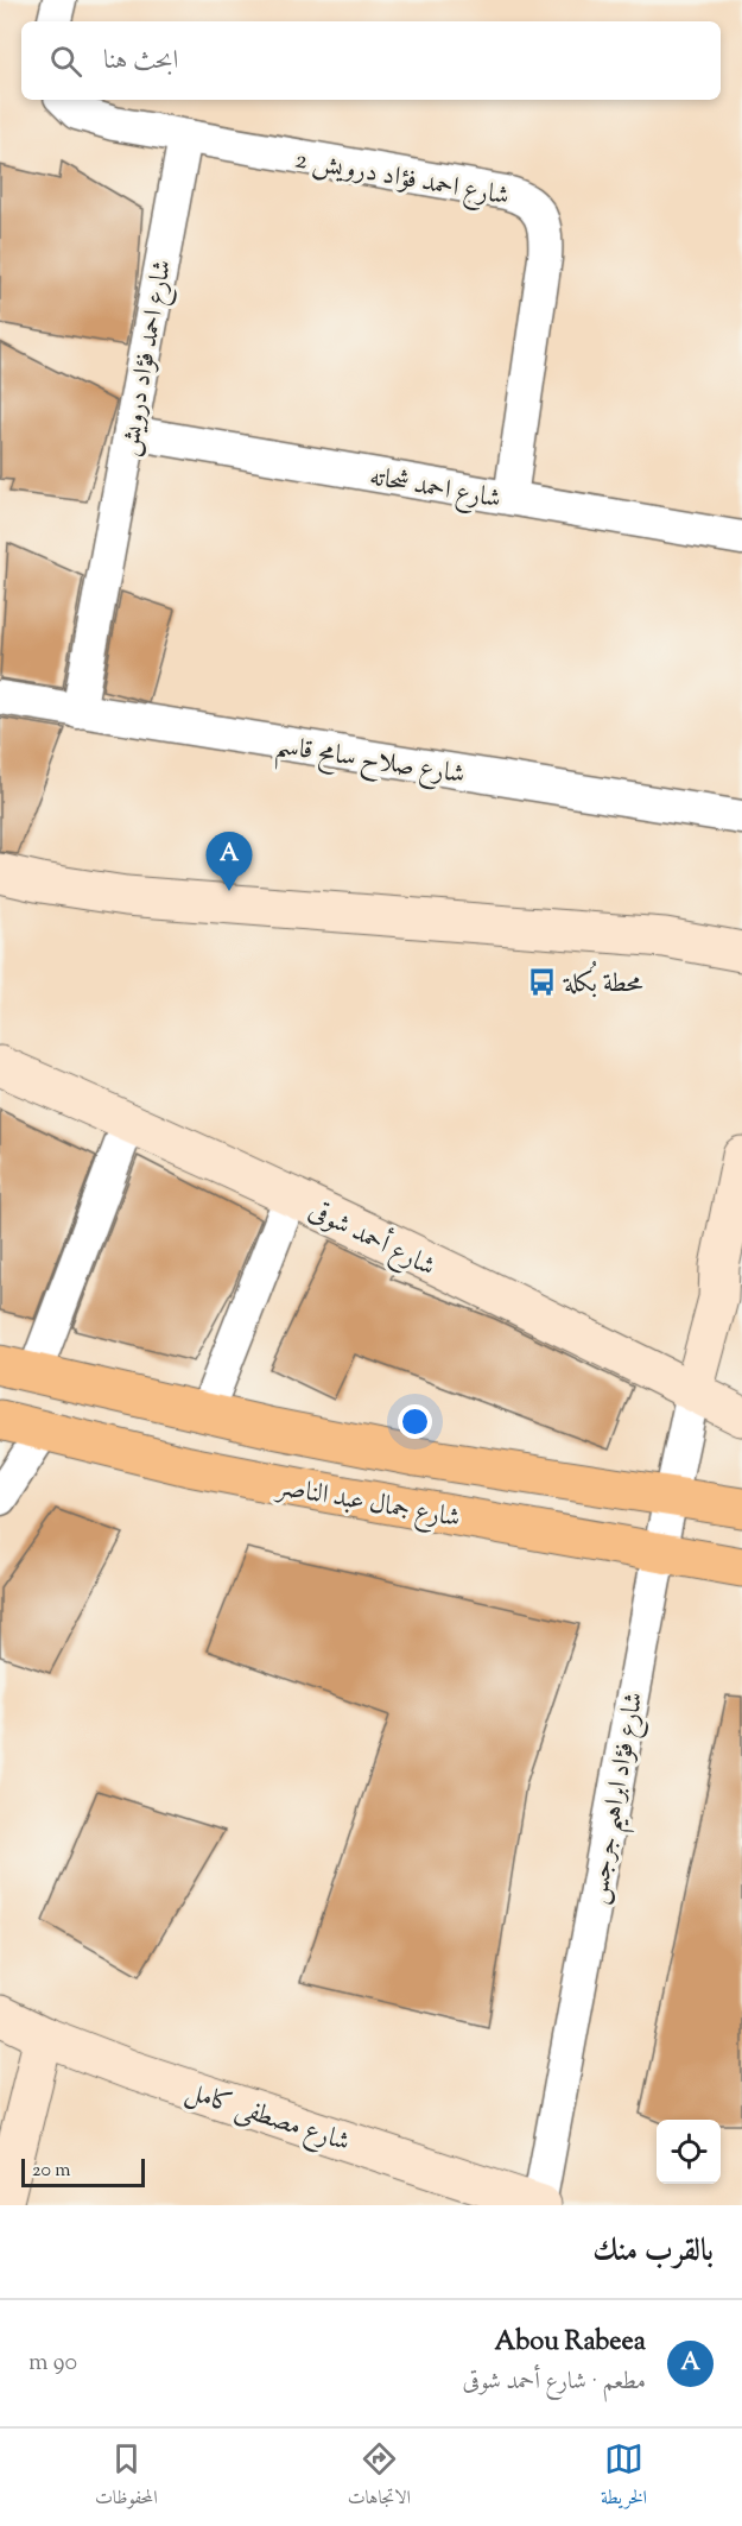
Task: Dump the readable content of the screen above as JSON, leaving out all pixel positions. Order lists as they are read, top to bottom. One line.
{"streets":{"main road":["شارع جمال عبد الناصر"],"street":["شارع احمد فؤاد درويش 2","شارع احمد فؤاد درويش","شارع احمد شحاته","شارع صلاح سامح قاسم","شارع أحمد شوقى","شارع فؤاد ابراهيم جرجس","شارع مصطفى كامل"]},"crossings":[["شارع احمد فؤاد درويش 2","شارع احمد فؤاد درويش"],["شارع احمد فؤاد درويش 2","شارع احمد شحاته"],["شارع احمد فؤاد درويش","شارع احمد شحاته"],["شارع احمد فؤاد درويش","شارع صلاح سامح قاسم"],["شارع أحمد شوقى","شارع فؤاد ابراهيم جرجس"],["شارع جمال عبد الناصر","شارع فؤاد ابراهيم جرجس"],["شارع فؤاد ابراهيم جرجس","شارع مصطفى كامل"]],"places":{"bus stop":["محطة بُكلة"]},"scale_bar":"20 m","page":{"search":"ابحث هنا","pins":"A","scale":"20 m","heading":"بالقرب منك","list":[{"mark":"A","name":"Abou Rabeea","note":"مطعم · شارع أحمد شوقى","value":"90 m"}],"nav":["الخريطة","الاتجاهات","المحفوظات"]}}
